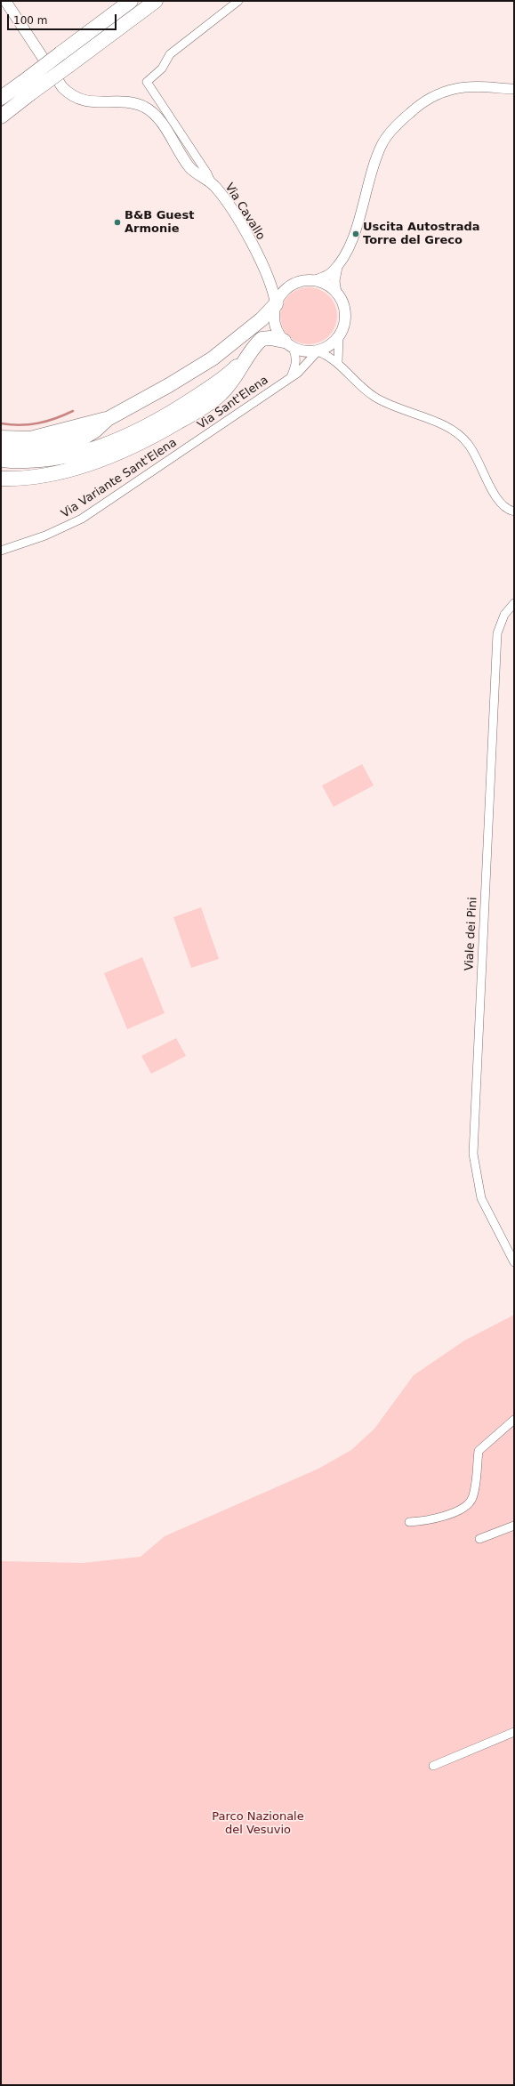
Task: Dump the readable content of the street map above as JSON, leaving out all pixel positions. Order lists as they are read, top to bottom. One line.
{"streets":{"main road":["Via Cavallo"],"street":["Via Sant'Elena","Via Variante Sant'Elena","Viale dei Pini"]},"crossings":[["Via Sant'Elena","Via Variante Sant'Elena"]],"parks":["Parco Nazionale del Vesuvio"],"places":["B&B Guest Armonie","Uscita Autostrada Torre del Greco"],"scale_bar":"100 m"}
